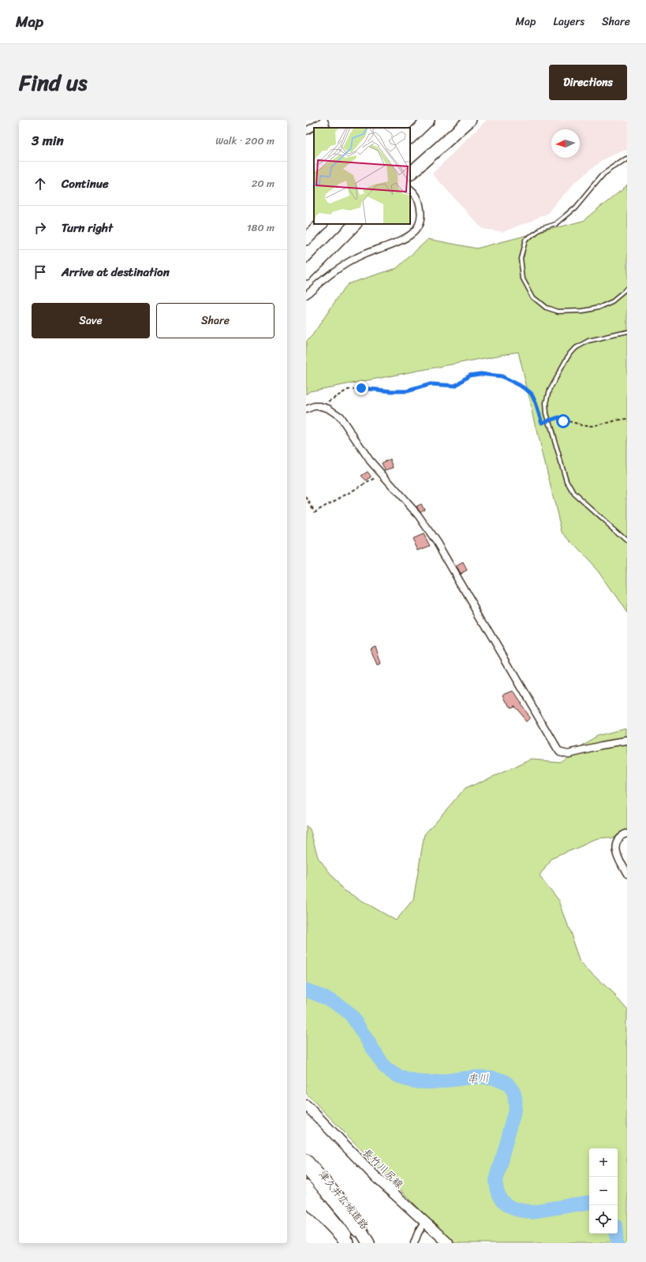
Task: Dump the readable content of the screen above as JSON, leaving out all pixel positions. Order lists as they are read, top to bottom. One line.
{"streets":{"main road":["長竹川尻線","津久井広域道路"]},"water":["串川"],"north":"left","page":{"header":"Map","nav":["Map","Layers","Share"],"title":"Find us","buttons":["Directions",["Save","Share"]],"heading":["3 min","Walk · 200 m"],"list":[["Continue","20 m"],["Turn right","180 m"],"Arrive at destination"],"map_buttons":["+","−"]}}
